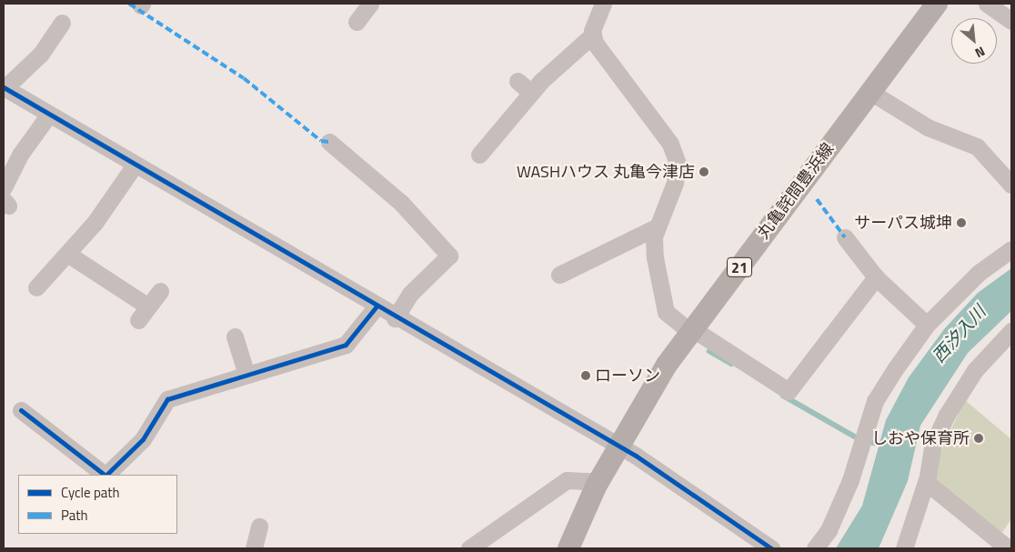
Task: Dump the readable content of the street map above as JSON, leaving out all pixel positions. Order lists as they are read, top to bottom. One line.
{"streets":{"main road":["丸亀詫間豊浜線","21"]},"water":["西汐入川"],"places":["WASHハウス 丸亀今津店","サーパス城坤","ローソン","しおや保育所"],"legend":["Cycle path","Path"],"north":"bottom right"}
